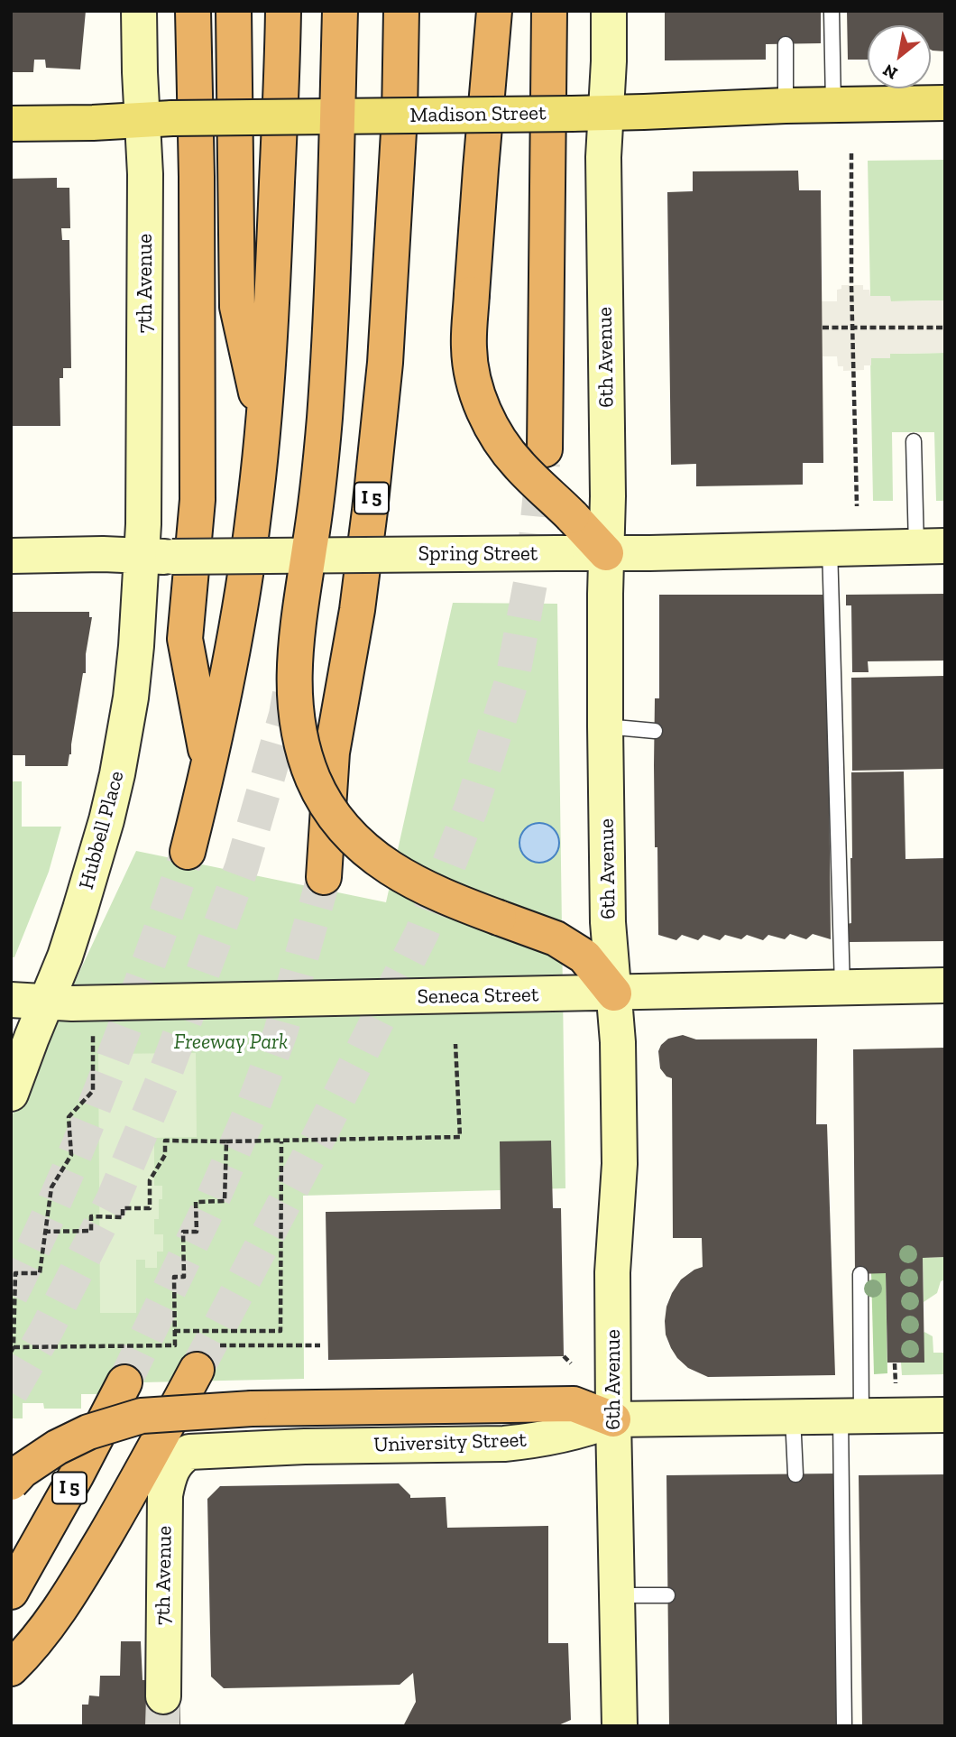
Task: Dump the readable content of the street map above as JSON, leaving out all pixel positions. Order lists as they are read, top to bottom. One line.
{"streets":{"highway":["I 5"],"main road":["Madison Street"],"street":["7th Avenue","6th Avenue","Spring Street","Hubbell Place","Seneca Street","University Street"]},"crossings":[["Madison Street","7th Avenue"],["Madison Street","6th Avenue"],["7th Avenue","Spring Street"],["7th Avenue","Hubbell Place"],["7th Avenue","University Street"],["6th Avenue","Spring Street"],["6th Avenue","Seneca Street"],["6th Avenue","University Street"],["Spring Street","Hubbell Place"],["Hubbell Place","Seneca Street"]],"parks":["Freeway Park"],"north":"bottom left"}
